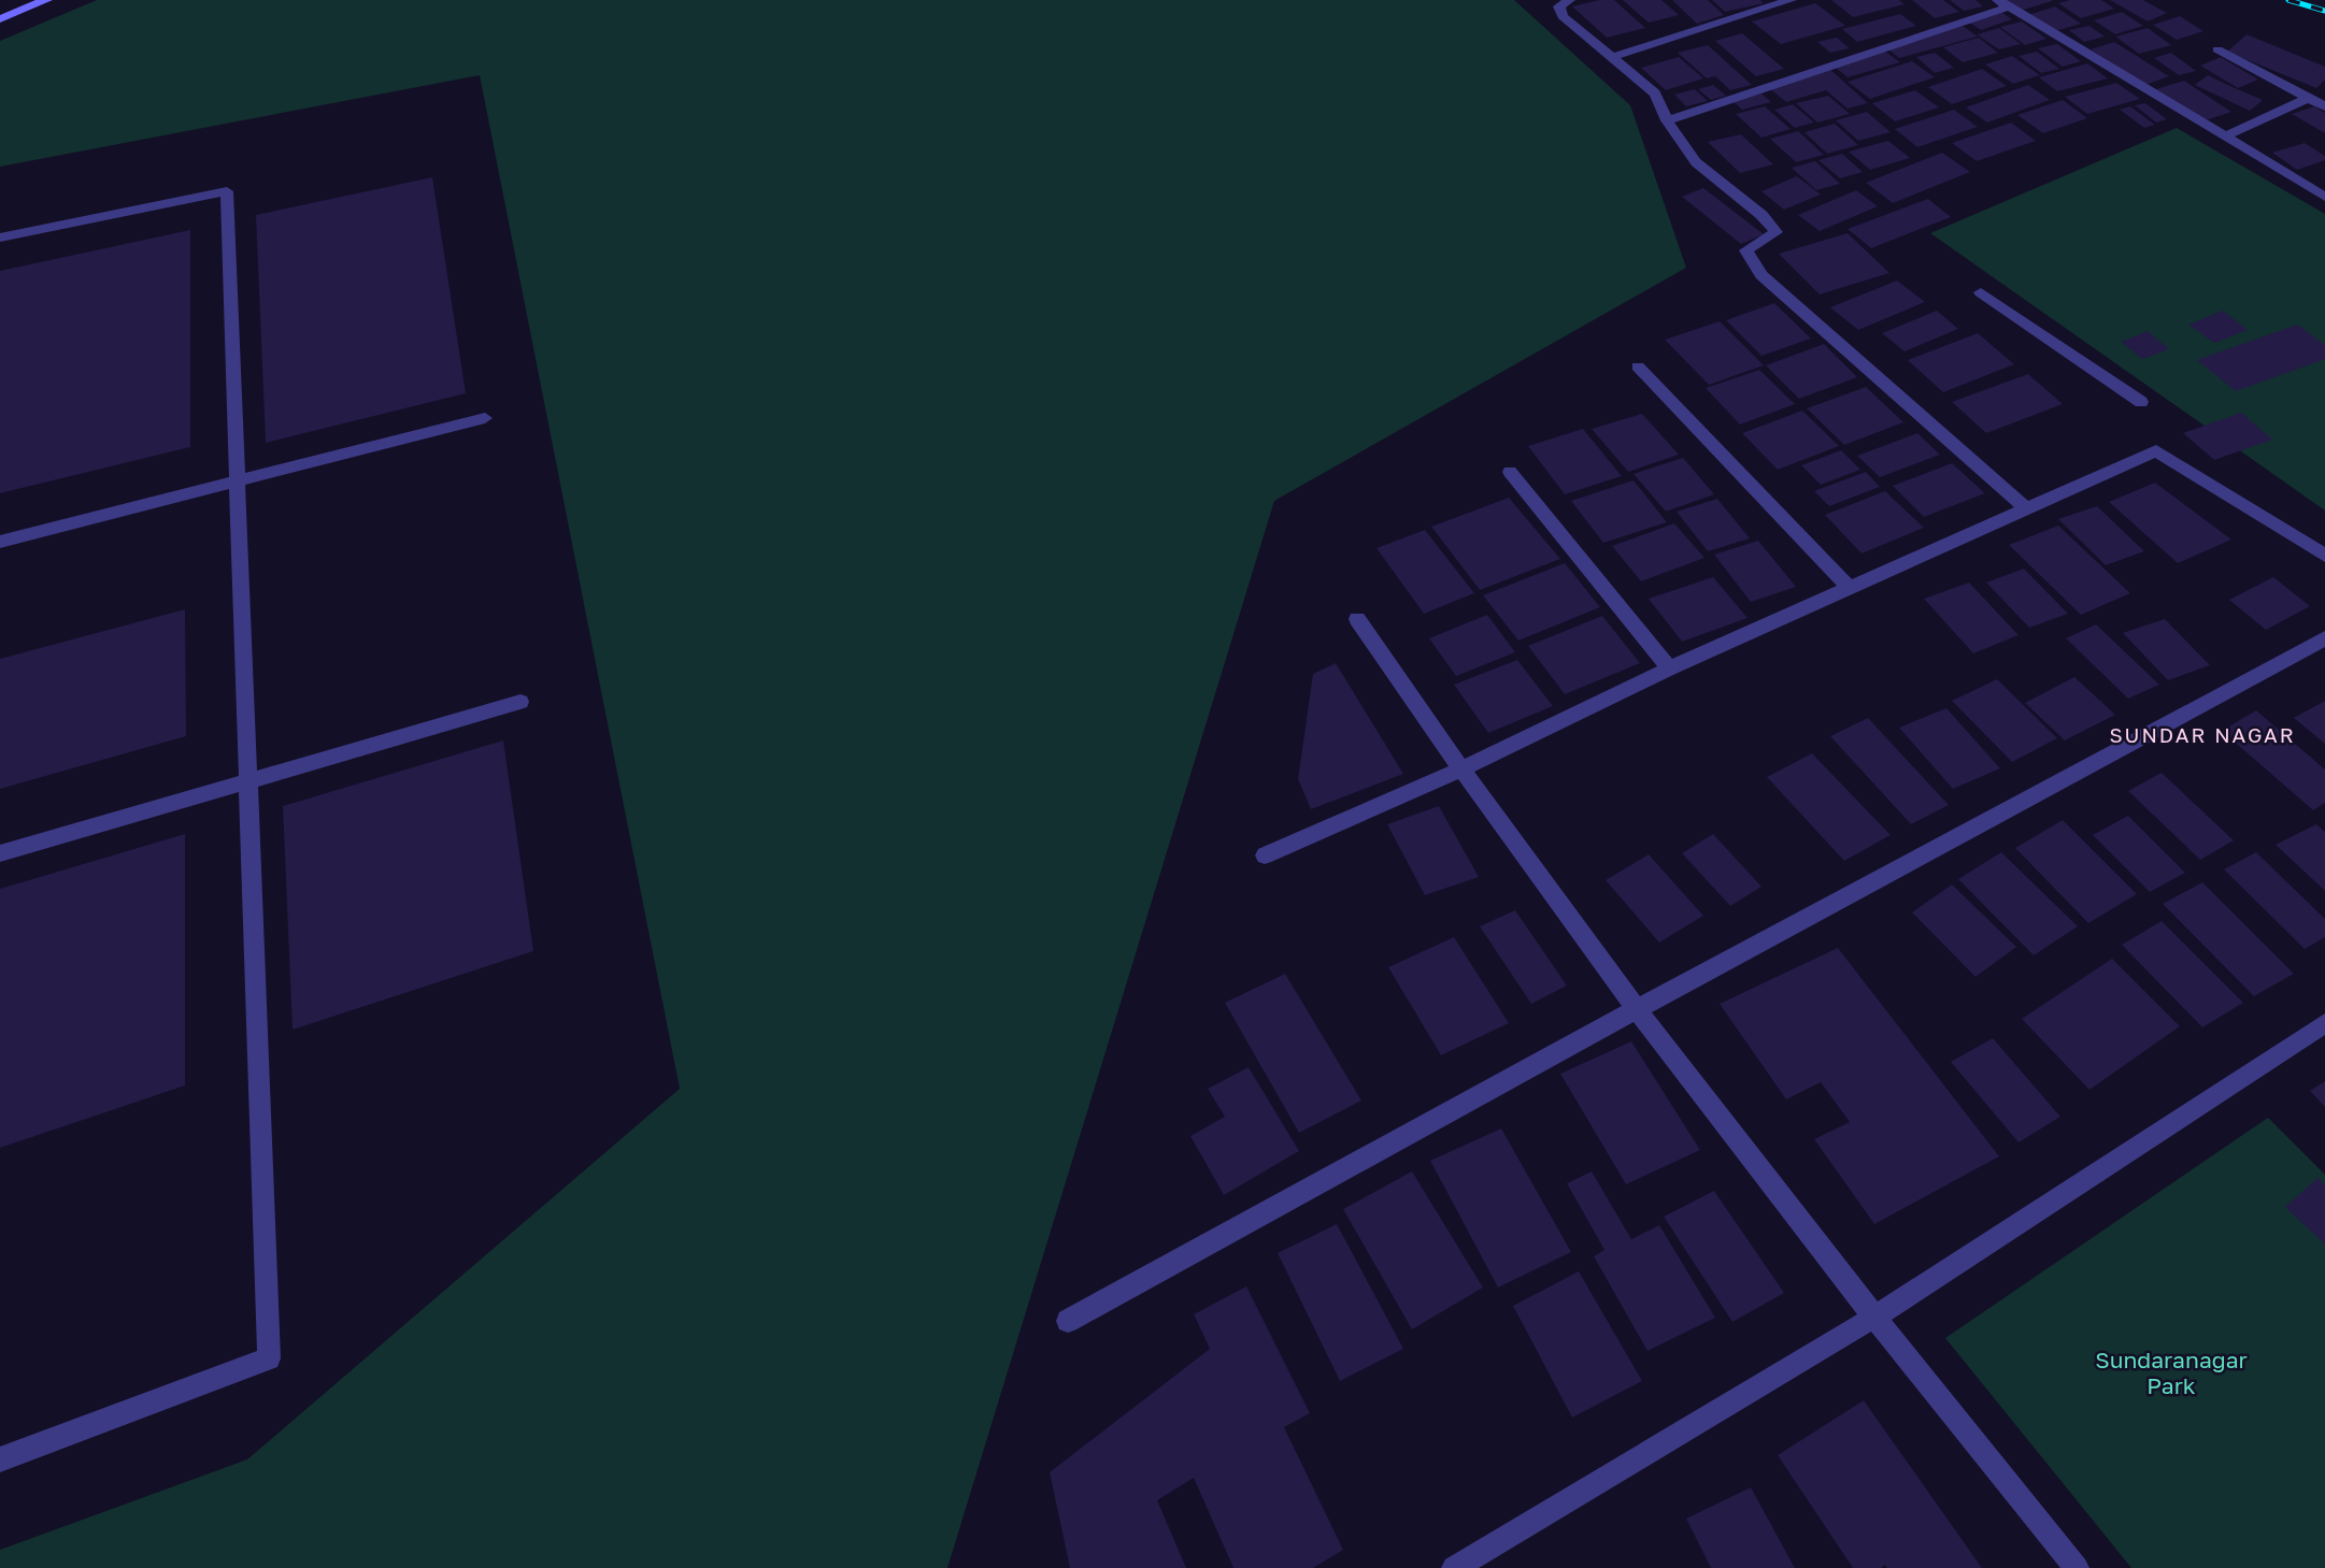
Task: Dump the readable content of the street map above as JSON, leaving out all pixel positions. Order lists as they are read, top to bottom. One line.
{"districts":["SUNDAR NAGAR"],"parks":["Sundaranagar Park"]}
